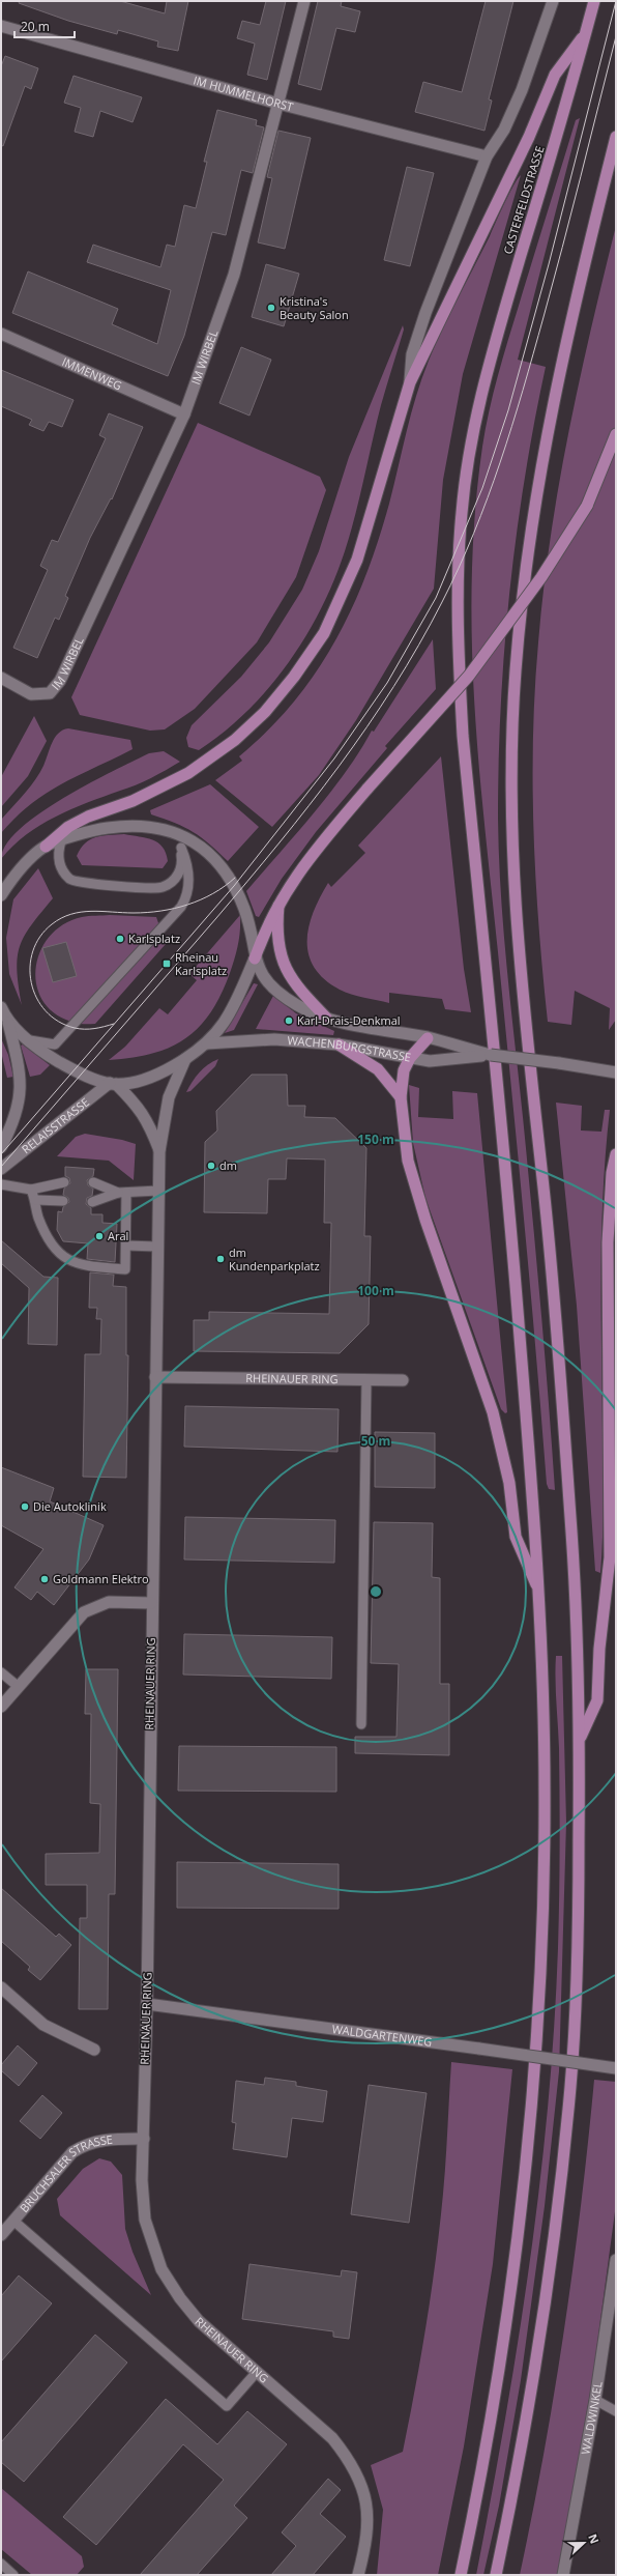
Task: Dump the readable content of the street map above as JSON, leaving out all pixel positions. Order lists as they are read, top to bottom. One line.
{"streets":{"highway":["CASTERFELDSTRASSE"],"street":["IM HUMMELHORST","IM WIRBEL","IMMENWEG","WACHENBURGSTRASSE","RELAISSTRASSE","RHEINAUER RING","WALDGARTENWEG","BRUCHSALER STRASSE","WALDWINKEL"]},"crossings":[["IM HUMMELHORST","IM WIRBEL"],["IM WIRBEL","IMMENWEG"],["RELAISSTRASSE","RHEINAUER RING"],["RHEINAUER RING","WALDGARTENWEG"],["RHEINAUER RING","BRUCHSALER STRASSE"]],"places":{"other":["Kristina's Beauty Salon","Karlsplatz","Karl-Drais-Denkmal","dm","Aral","dm Kundenparkplatz","Die Autoklinik","Goldmann Elektro"],"transit":["Rheinau Karlsplatz"]},"scale_bar":"20 m","north":"right","rings":["150 m","100 m","50 m"]}
